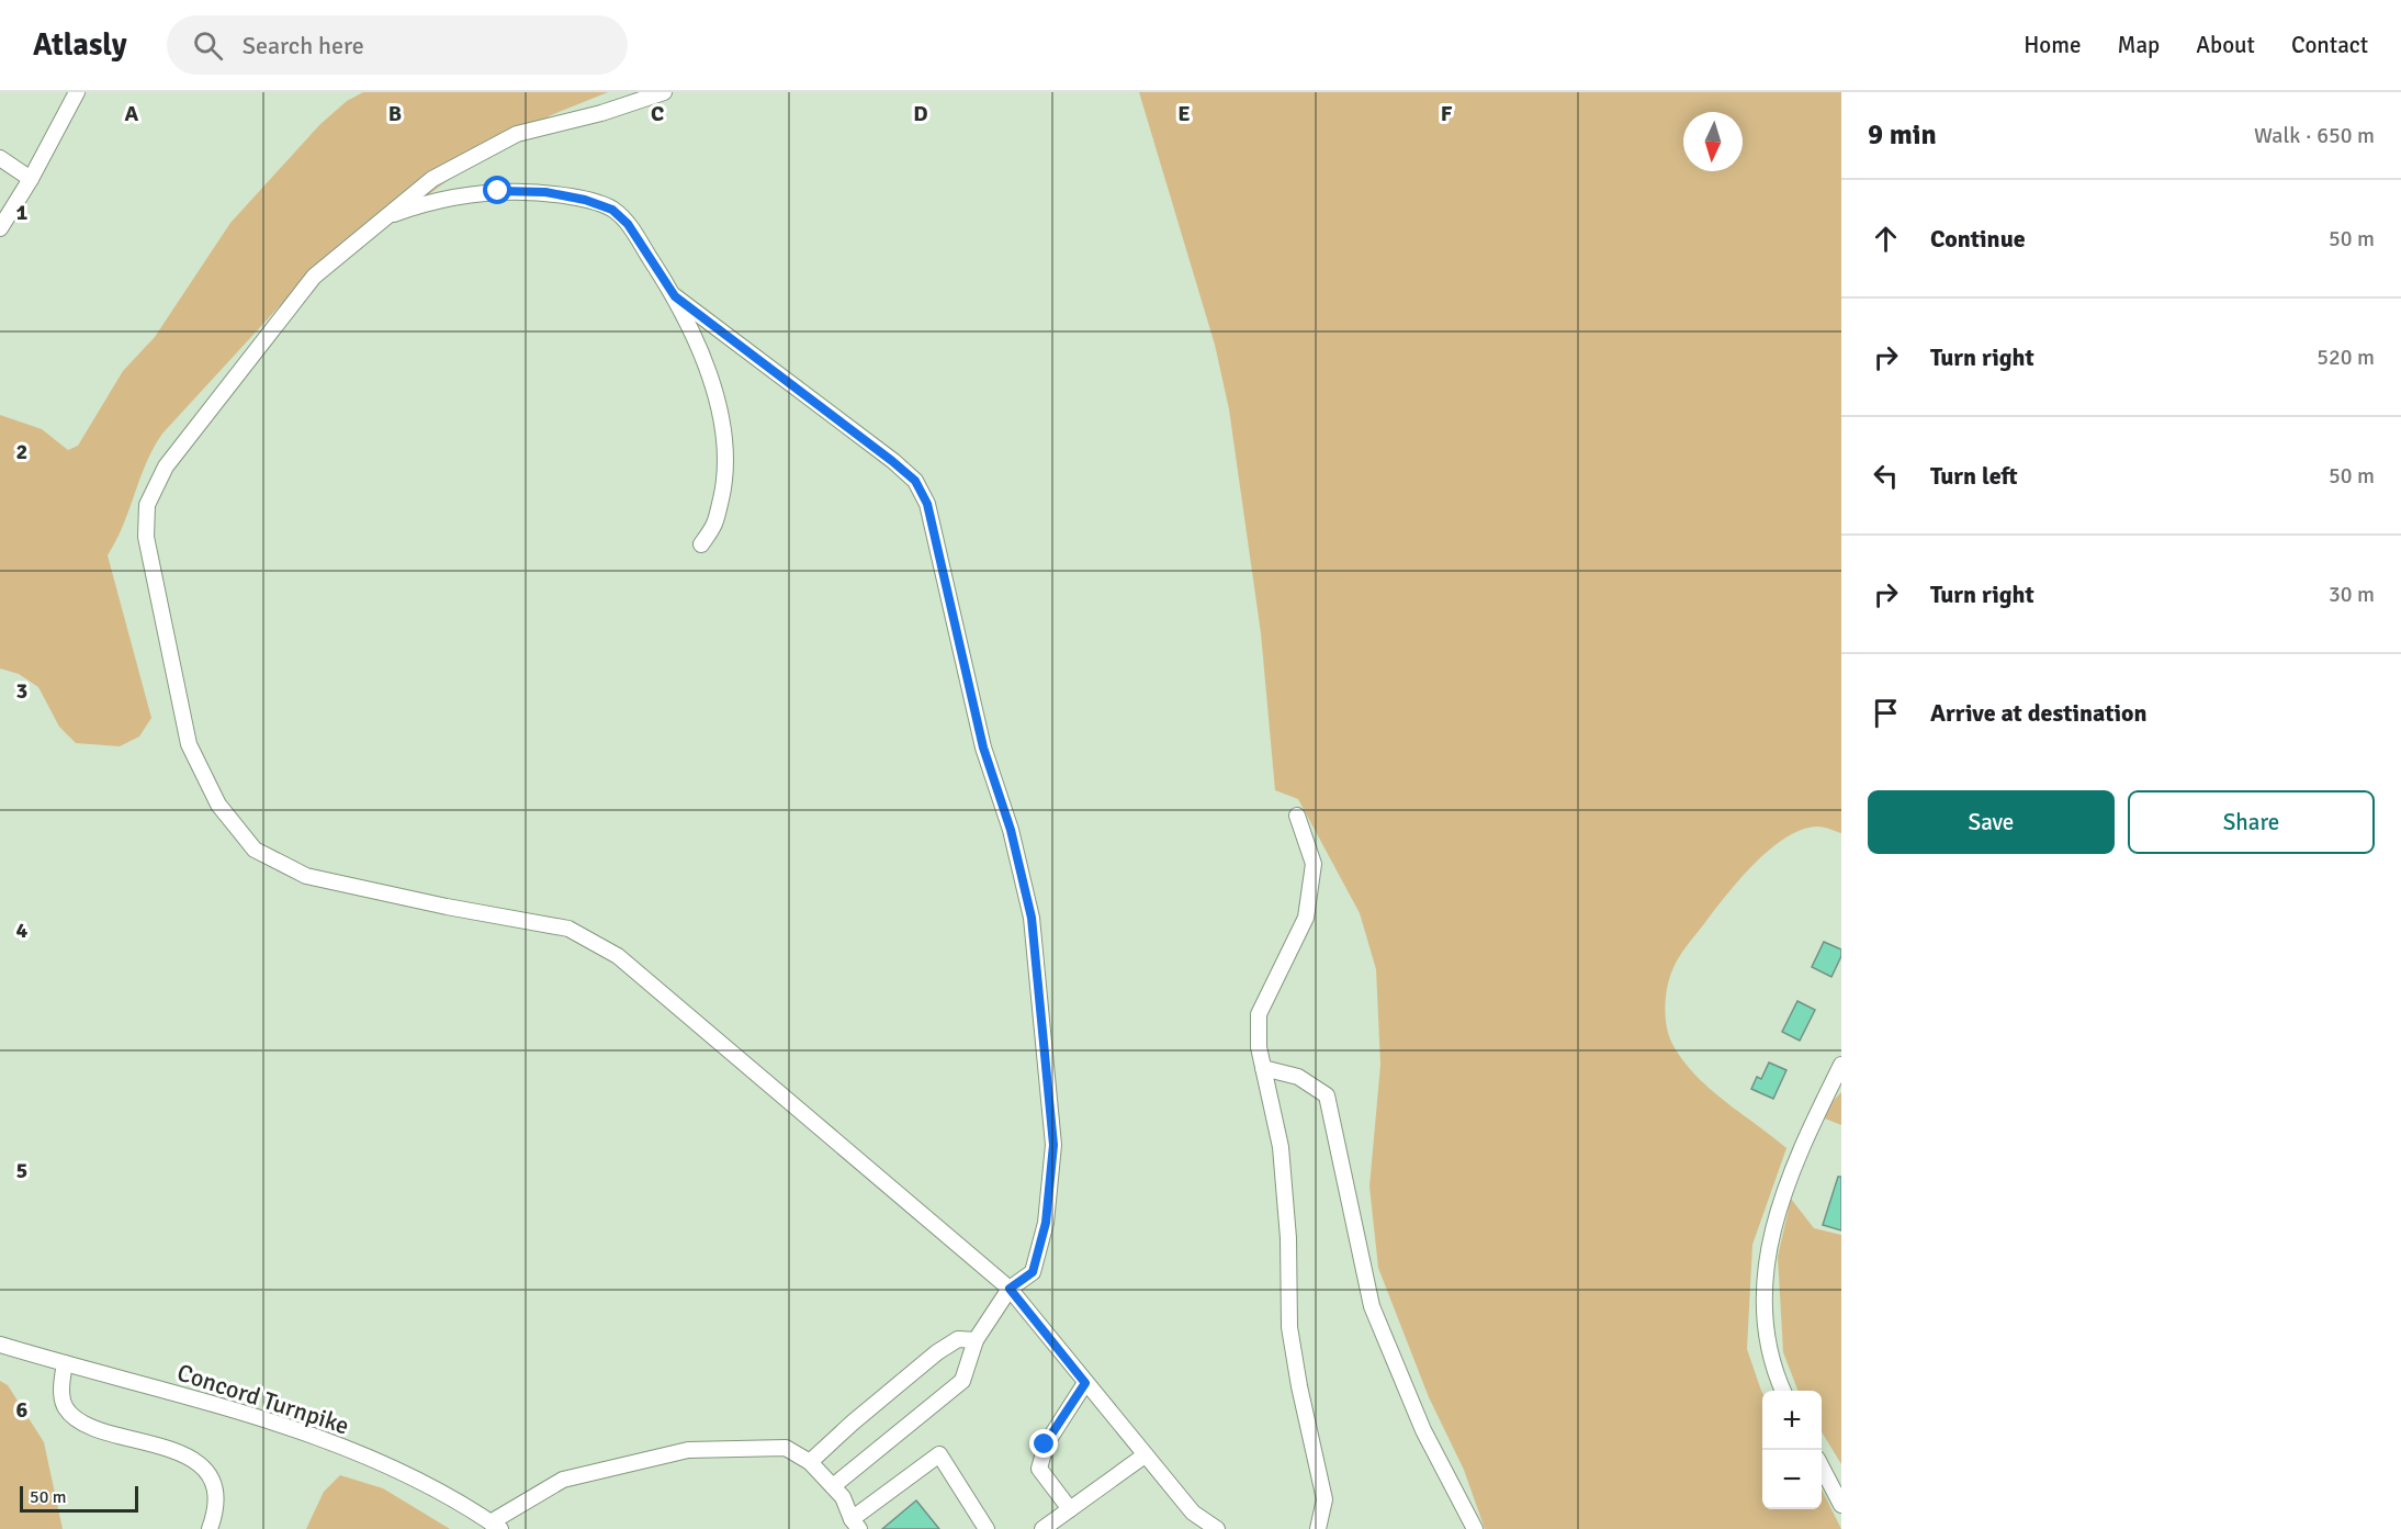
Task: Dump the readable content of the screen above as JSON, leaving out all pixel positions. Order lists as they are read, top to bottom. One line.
{"streets":{"street":["Concord Turnpike"]},"scale_bar":"50 m","north":"bottom","page":{"header":"Atlasly","search":"Search here","nav":["Home","Map","About","Contact"],"heading":["9 min","Walk · 650 m"],"list":[["Continue","50 m"],["Turn right","520 m"],["Turn left","50 m"],["Turn right","30 m"],"Arrive at destination"],"buttons":["Save","Share"],"map_buttons":["+","−"],"scale":"50 m"},"grid":{"columns":["A","B","C","D","E","F"],"rows":["1","2","3","4","5","6"]}}
